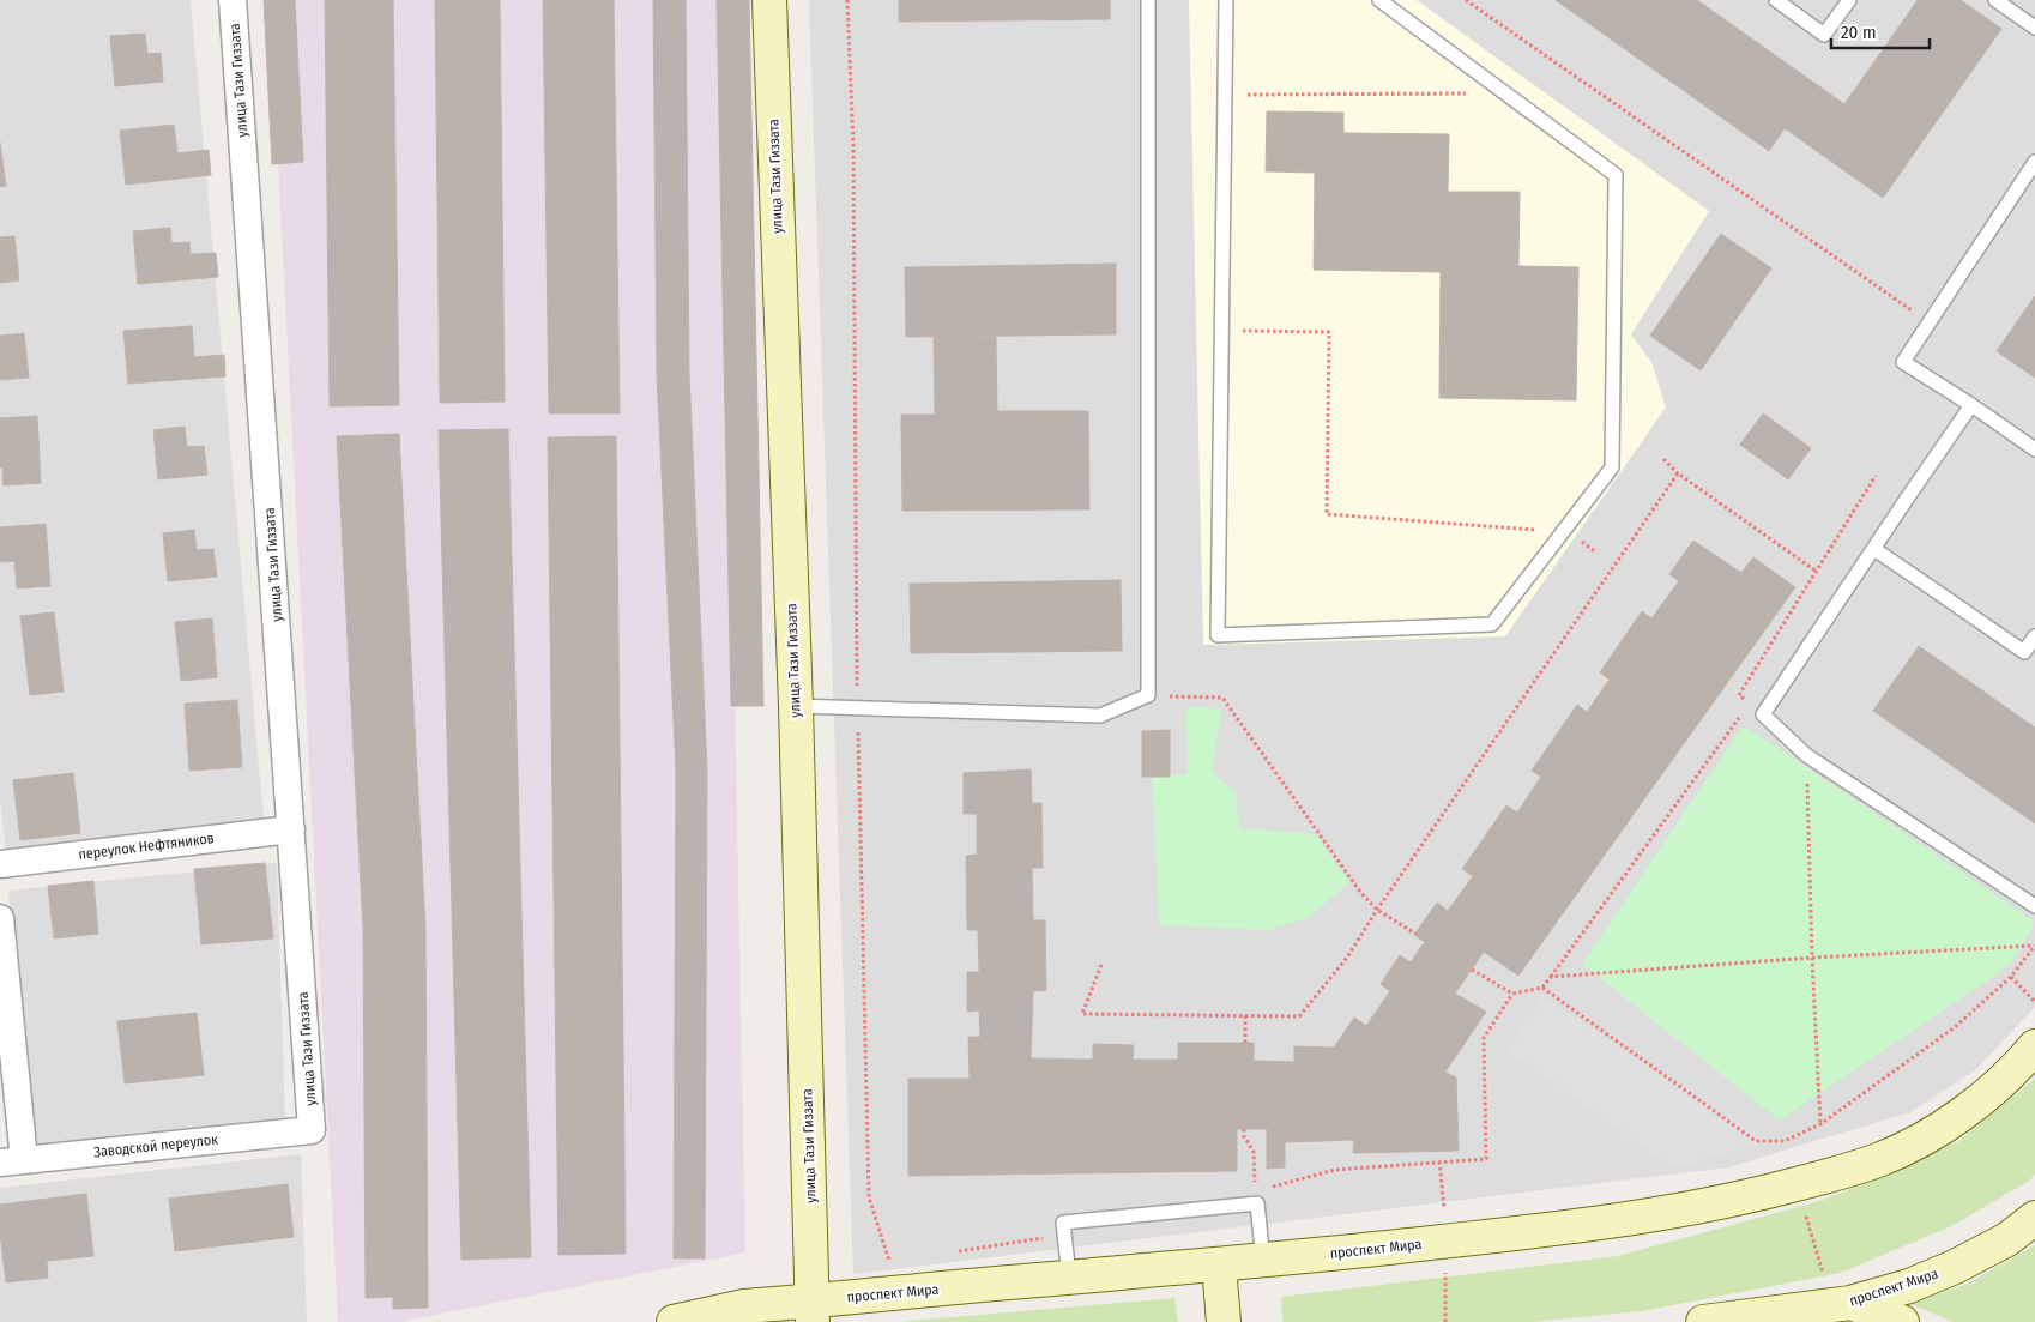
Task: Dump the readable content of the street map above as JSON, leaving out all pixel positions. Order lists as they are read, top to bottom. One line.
{"streets":{"main road":["улица Тази Гиззата","проспект Мира"],"street":["переулок Нефтяников","Заводской переулок"]},"crossings":[["улица Тази Гиззата","переулок Нефтяников"],["улица Тази Гиззата","Заводской переулок"],["улица Тази Гиззата","проспект Мира"]],"scale_bar":"20 m"}
